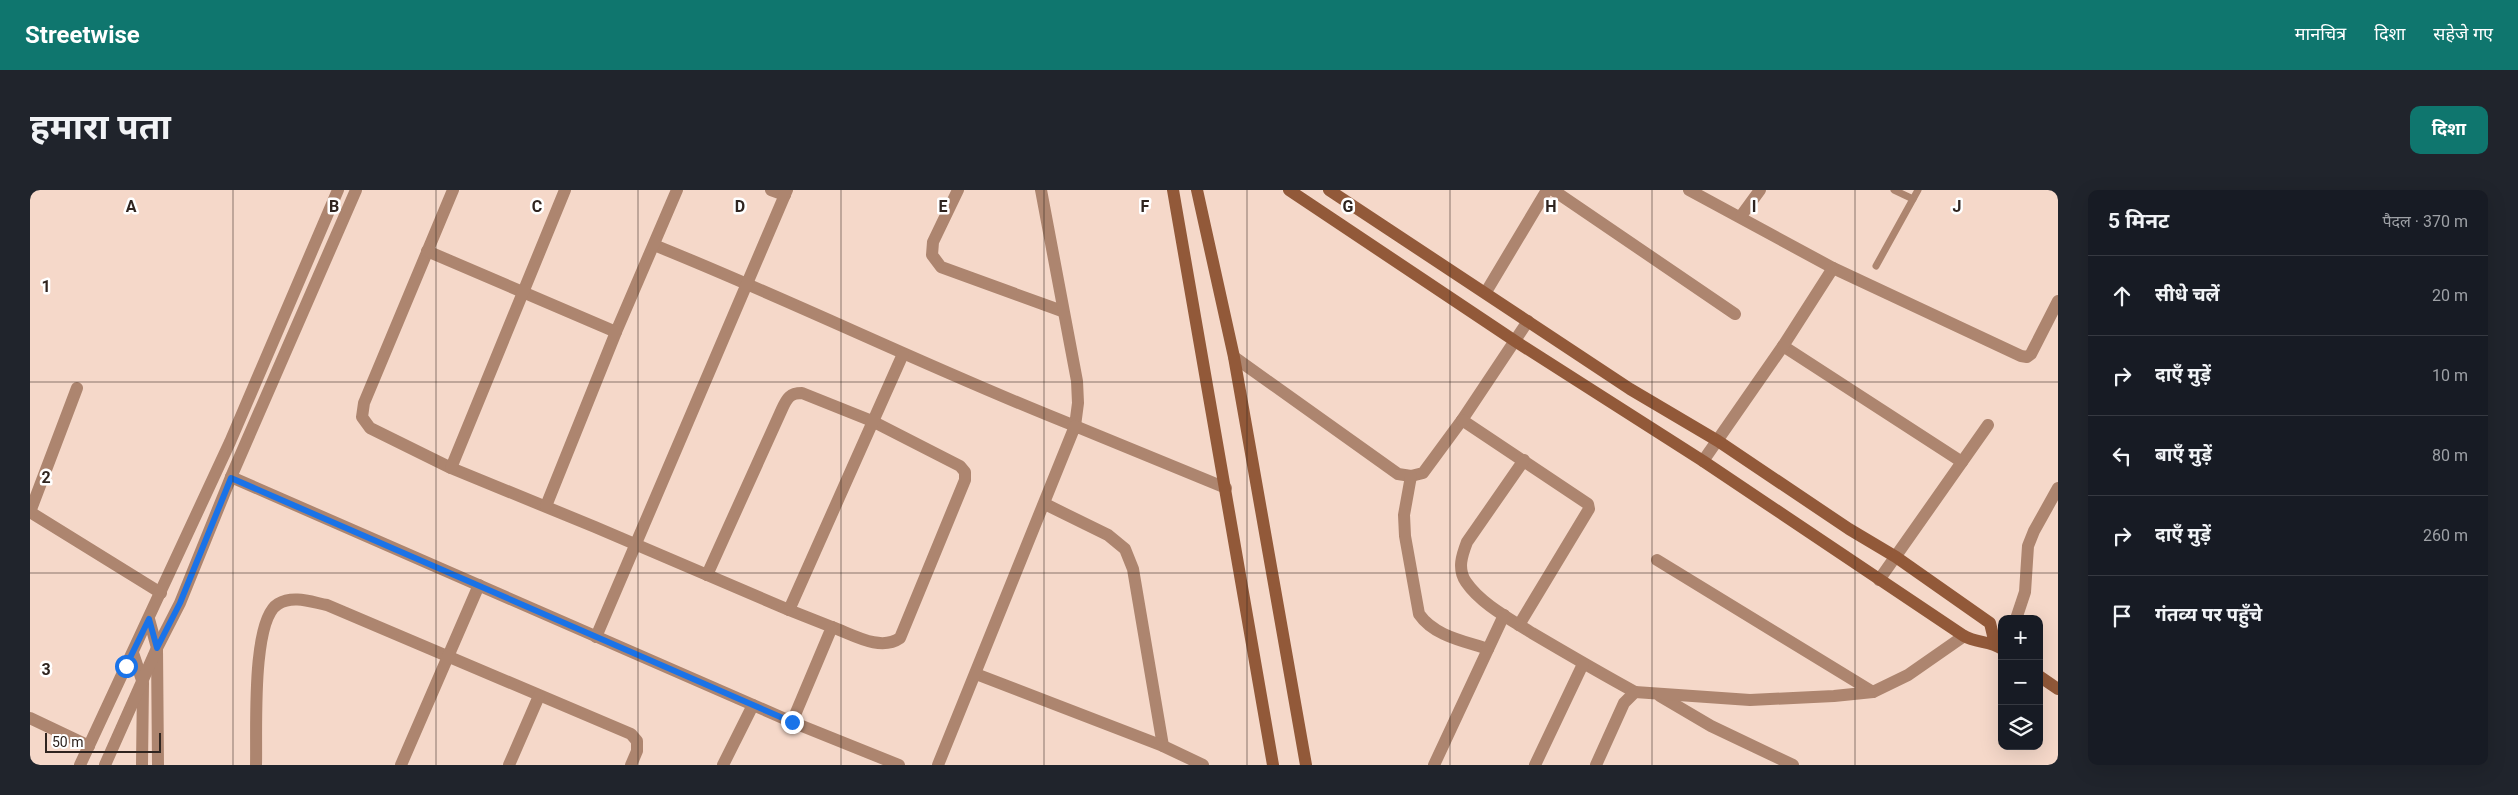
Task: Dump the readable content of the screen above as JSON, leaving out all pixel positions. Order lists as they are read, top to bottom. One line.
{"scale_bar":"50 m","page":{"header":"Streetwise","nav":["मानचित्र","दिशा","सहेजे गए"],"buttons":"दिशा","title":"हमारा पता","heading":["5 मिनट","पैदल · 370 m"],"list":[["सीधे चलें","20 m"],["दाएँ मुड़ें","10 m"],["बाएँ मुड़ें","80 m"],["दाएँ मुड़ें","260 m"],"गंतव्य पर पहुँचे"],"map_buttons":["+","−"],"scale":"50 m"},"grid":{"columns":["A","B","C","D","E","F","G","H","I","J"],"rows":["1","2","3"]}}
